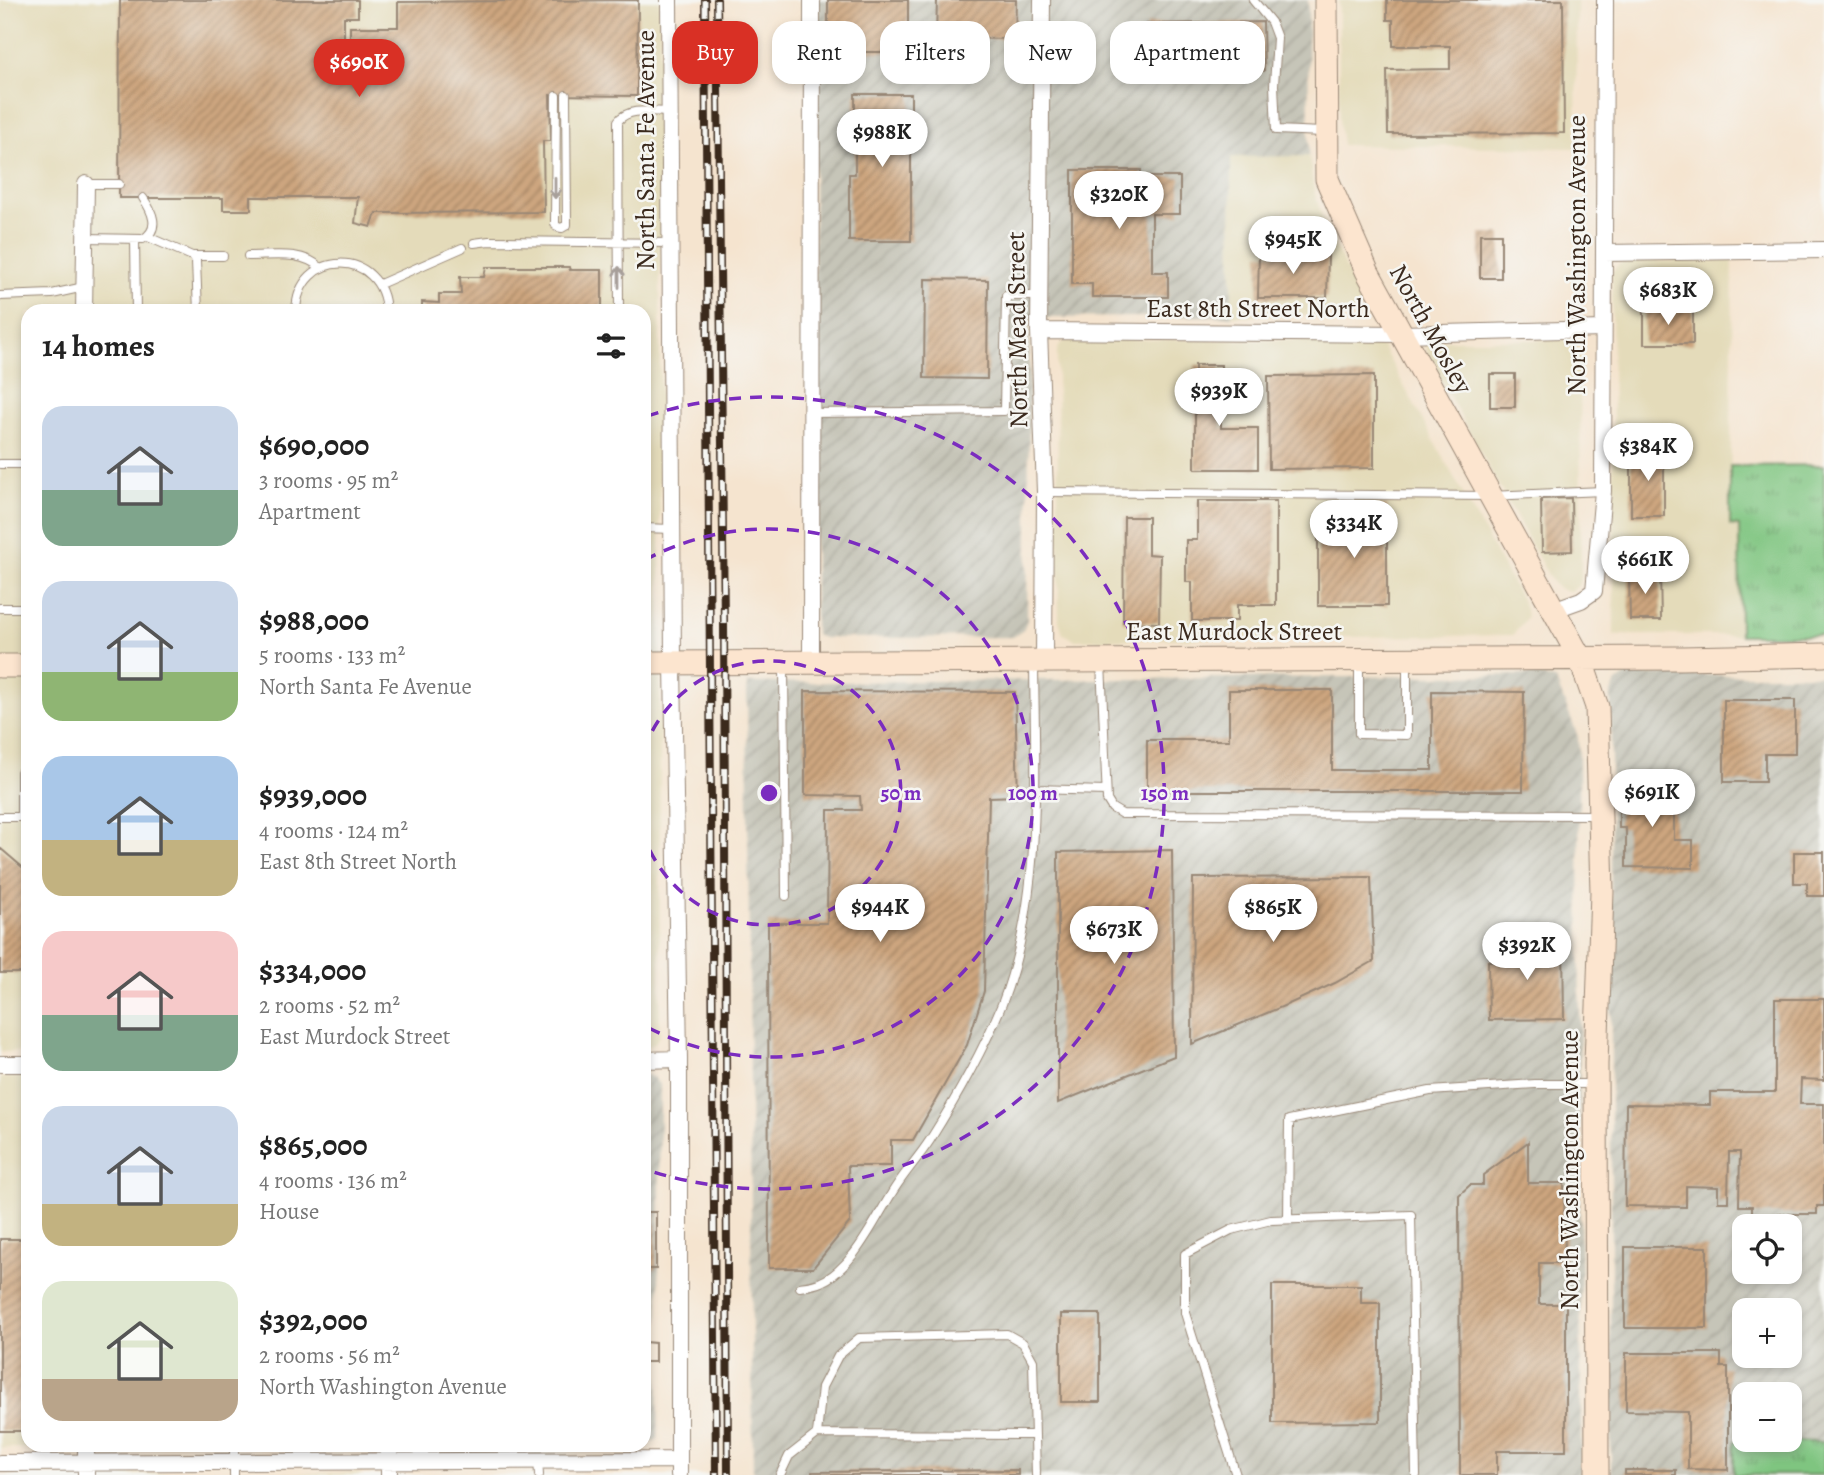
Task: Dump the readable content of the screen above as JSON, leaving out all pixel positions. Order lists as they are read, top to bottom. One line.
{"streets":{"street":["North Santa Fe Avenue","North Washington Avenue","East 8th Street North","North Mosley","North Mead Street","East Murdock Street"]},"crossings":[["North Santa Fe Avenue","East Murdock Street"],["North Washington Avenue","East 8th Street North"],["North Washington Avenue","North Mosley"],["North Washington Avenue","East Murdock Street"],["East 8th Street North","North Mosley"],["East 8th Street North","North Mead Street"],["North Mosley","East Murdock Street"],["North Mead Street","East Murdock Street"]],"page":{"chip":["Buy","Rent","Filters","New","Apartment"],"price":["$690K","$988K","$320K","$945K","$683K","$939K","$384K","$334K","$661K","$691K","$944K","$865K","$673K","$392K"],"heading":"14 homes","list":[{"name":"$690,000","note":"3 rooms · 95 m² · Apartment"},{"name":"$988,000","note":"5 rooms · 133 m² · North Santa Fe Avenue"},{"name":"$939,000","note":"4 rooms · 124 m² · East 8th Street North"},{"name":"$334,000","note":"2 rooms · 52 m² · East Murdock Street"},{"name":"$865,000","note":"4 rooms · 136 m² · House"},{"name":"$392,000","note":"2 rooms · 56 m² · North Washington Avenue"}],"map_buttons":["+","−"]},"rings":["50 m","100 m","150 m"]}
